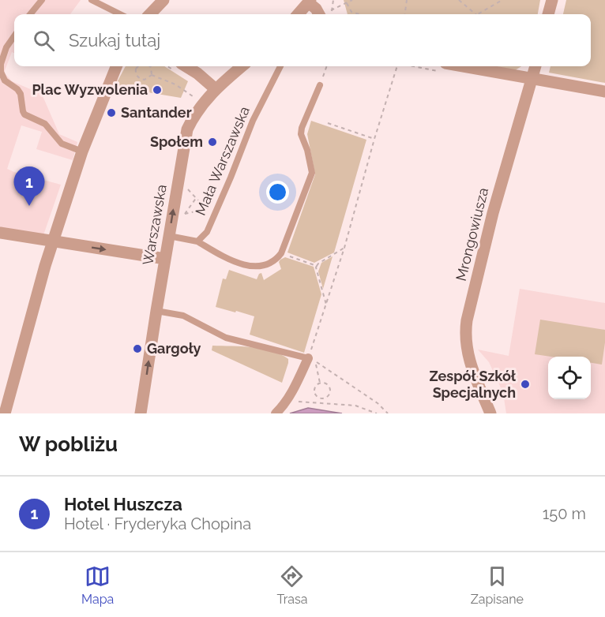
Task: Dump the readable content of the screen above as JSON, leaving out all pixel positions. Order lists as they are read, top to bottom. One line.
{"streets":{"street":["Warszawska","Mrongowiusza"],"lane":["Mała Warszawska"]},"places":["Plac Wyzwolenia","Santander","Społem","Gargoły","Zespół Szkół Specjalnych"],"page":{"search":"Szukaj tutaj","pins":"1","heading":"W pobliżu","list":[{"mark":"1","name":"Hotel Huszcza","note":"Hotel · Fryderyka Chopina","value":"150 m"}],"nav":["Mapa","Trasa","Zapisane"]}}
